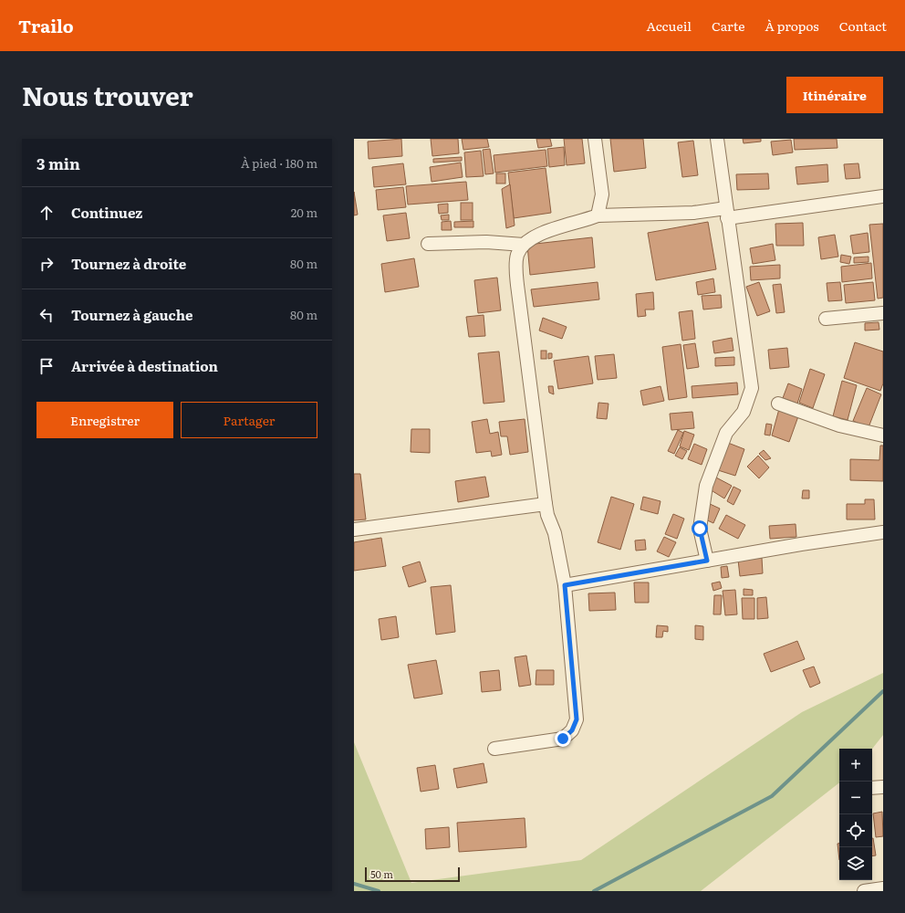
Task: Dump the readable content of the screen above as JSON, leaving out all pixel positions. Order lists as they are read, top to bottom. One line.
{"scale_bar":"50 m","page":{"header":"Trailo","nav":["Accueil","Carte","À propos","Contact"],"title":"Nous trouver","buttons":["Itinéraire",["Enregistrer","Partager"]],"heading":["3 min","À pied · 180 m"],"list":[["Continuez","20 m"],["Tournez à droite","80 m"],["Tournez à gauche","80 m"],"Arrivée à destination"],"map_buttons":["+","−"],"scale":"50 m"}}
